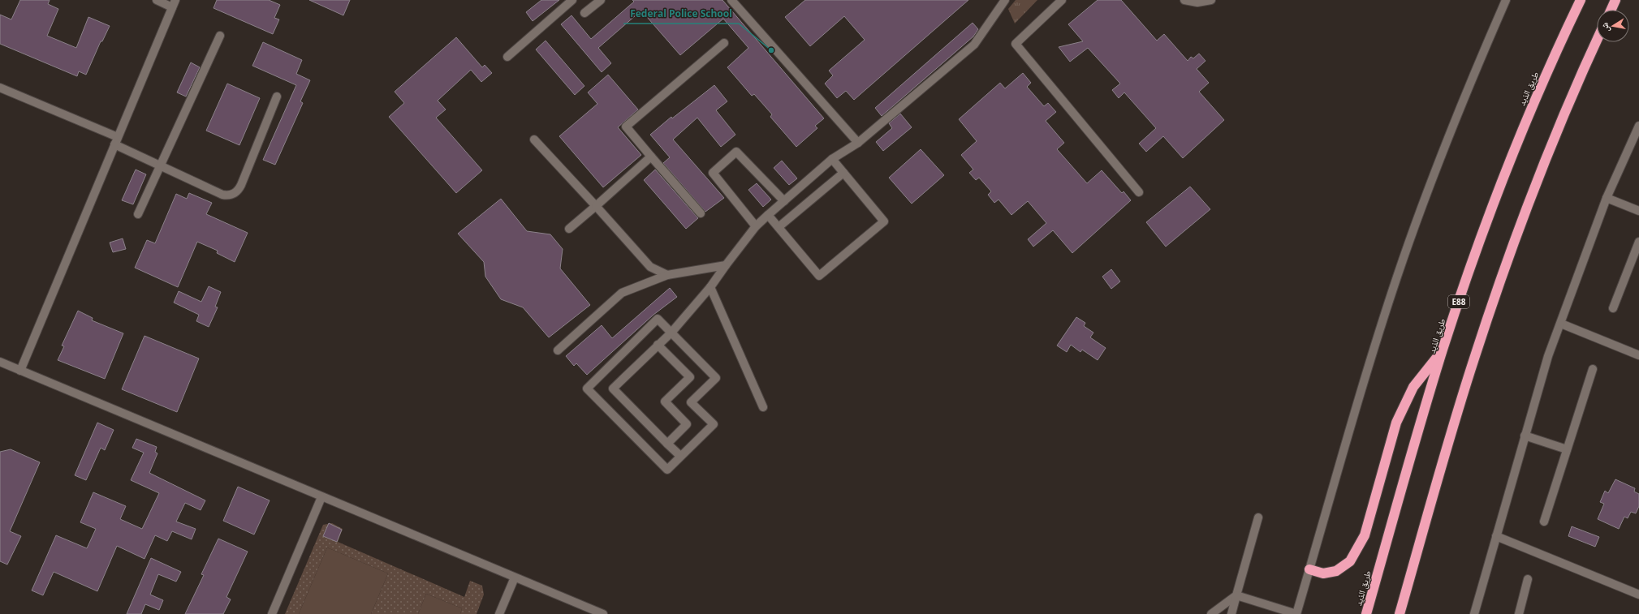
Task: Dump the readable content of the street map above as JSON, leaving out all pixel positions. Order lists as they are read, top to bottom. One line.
{"streets":{"highway":["طريق الذيد","E88"]},"places":["Federal Police School"],"north":"left"}
